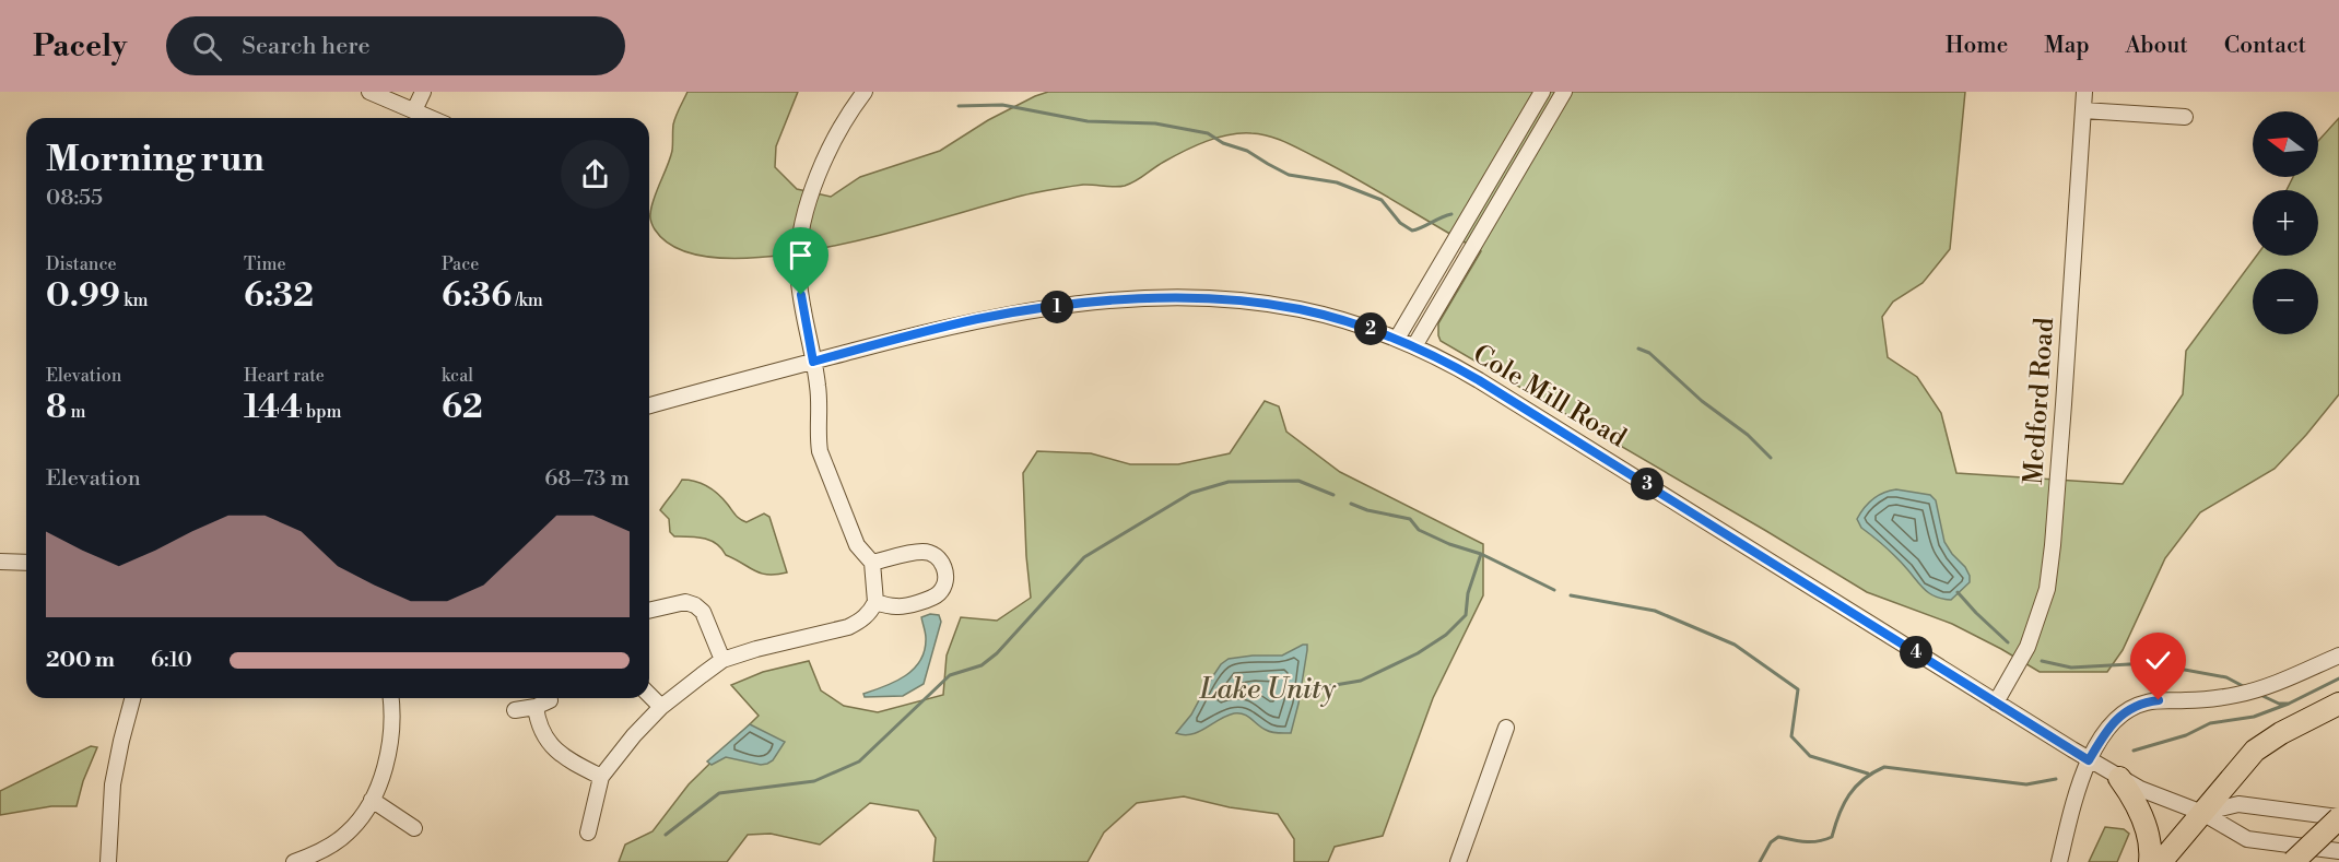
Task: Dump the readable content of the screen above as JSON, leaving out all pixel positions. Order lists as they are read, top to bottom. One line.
{"streets":{"street":["Cole Mill Road","Medford Road"]},"crossings":[["Cole Mill Road","Medford Road"]],"water":["Lake Unity"],"north":"left","page":{"header":"Pacely","search":"Search here","nav":["Home","Map","About","Contact"],"map_buttons":["+","−"],"heading":["Morning run","08:55"],"stats":[["Distance","0.99 km"],["Time","6:32"],["Pace","6:36 /km"],["Elevation","8 m"],["Heart rate","144 bpm"],["kcal","62"]],"pins":["1","2","3","4"],"chart":["Elevation","68–73 m"],"list":[{"name":"200 m","note":"6:10"}]}}
